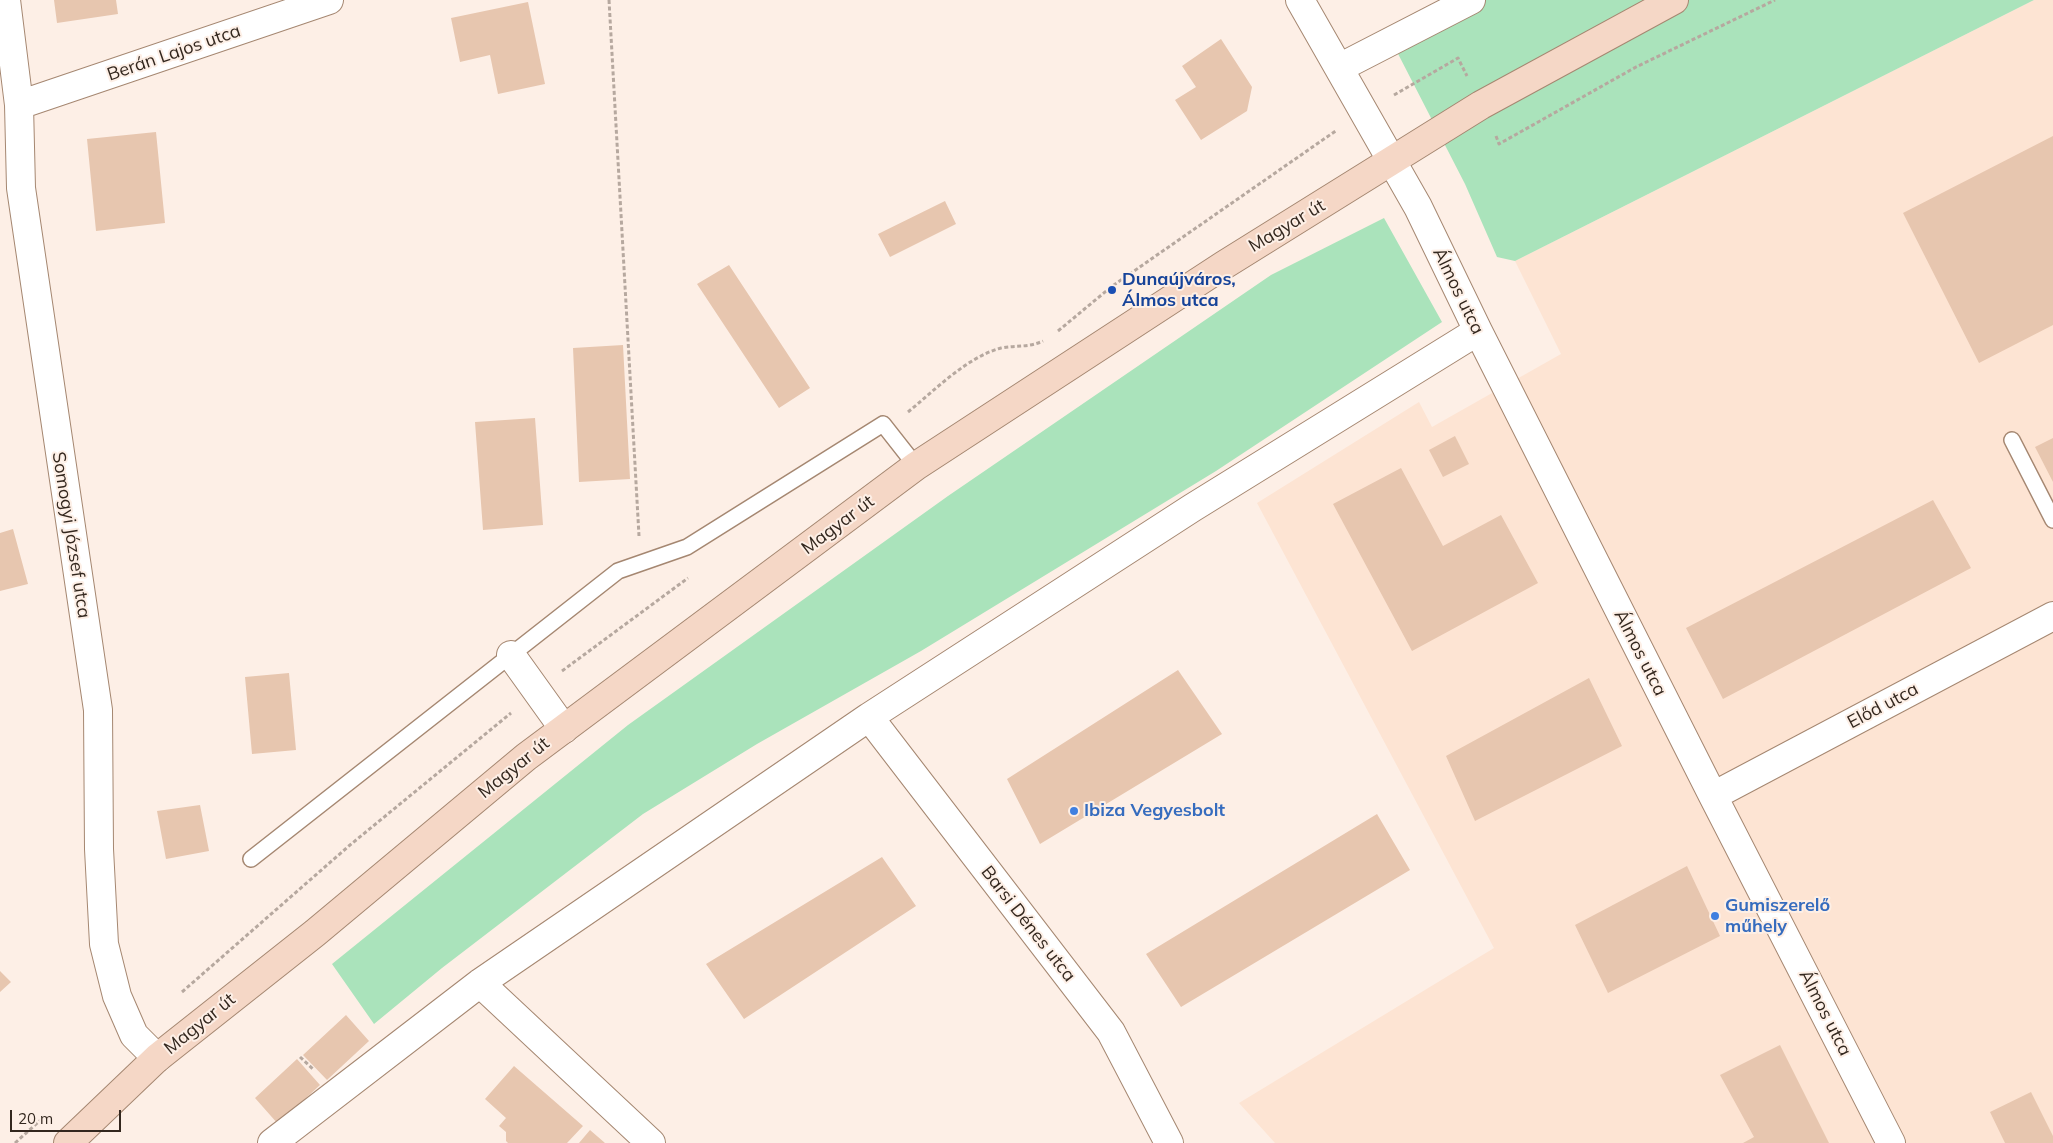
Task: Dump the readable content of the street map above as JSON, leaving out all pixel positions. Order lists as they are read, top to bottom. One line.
{"streets":{"street":["Berán Lajos utca","Magyar út","Álmos utca","Somogyi József utca","Előd utca","Barsi Dénes utca"]},"crossings":[["Berán Lajos utca","Somogyi József utca"],["Magyar út","Álmos utca"],["Magyar út","Somogyi József utca"],["Álmos utca","Előd utca"]],"places":["Dunaújváros, Álmos utca","Ibiza Vegyesbolt","Gumiszerelő műhely"],"scale_bar":"20 m"}
